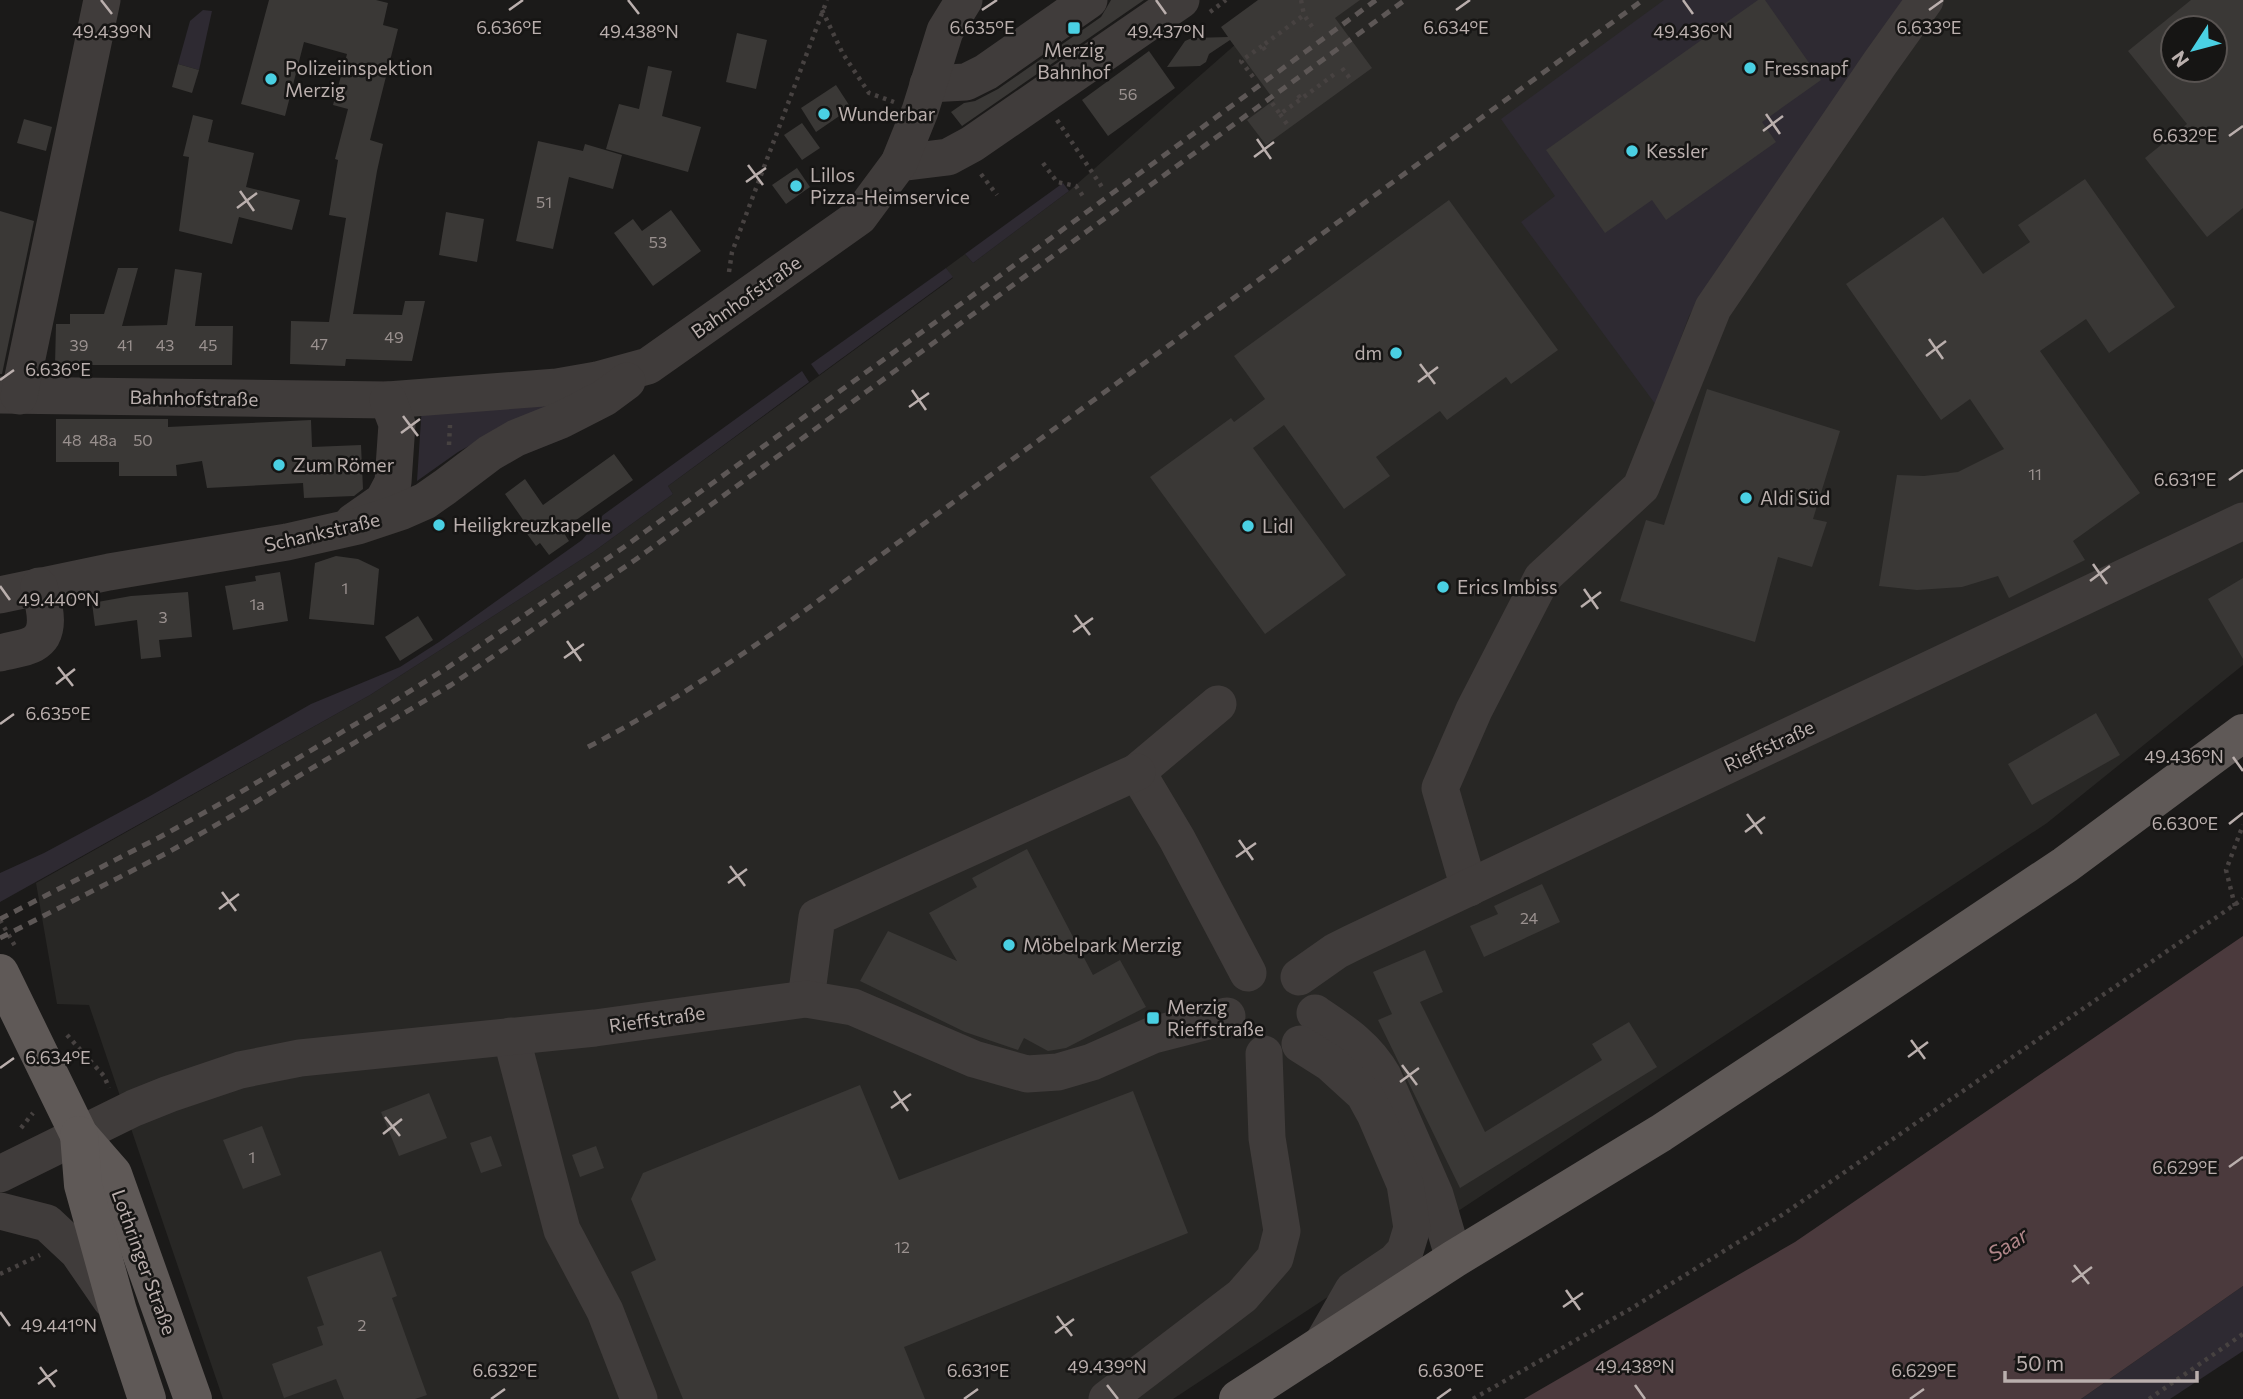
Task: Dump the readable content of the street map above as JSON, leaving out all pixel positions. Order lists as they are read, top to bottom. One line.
{"streets":{"main road":["Lothringer Straße"],"street":["Bahnhofstraße","Schankstraße","Rieffstraße"]},"crossings":[["Bahnhofstraße","Schankstraße"],["Rieffstraße","Lothringer Straße"]],"water":["Saar"],"places":{"transit":["Merzig Bahnhof","Merzig Rieffstraße"],"other":["Fressnapf","Polizeiinspektion Merzig","Wunderbar","Kessler","Lillos Pizza-Heimservice","dm","Zum Römer","Aldi Süd","Heiligkreuzkapelle","Lidl","Erics Imbiss","Möbelpark Merzig"]},"house_numbers":["56","51","53","49","47","39","41","43","45","48","48a","50","11","1","1a","3","24","1","12","2"],"scale_bar":"50 m","north":"bottom left","coordinates":["6.636°E","6.635°E","6.634°E","6.633°E","49.439°N","49.438°N","49.437°N","49.436°N","6.632°E","6.631°E","49.440°N","6.630°E","6.629°E","49.441°N"]}
